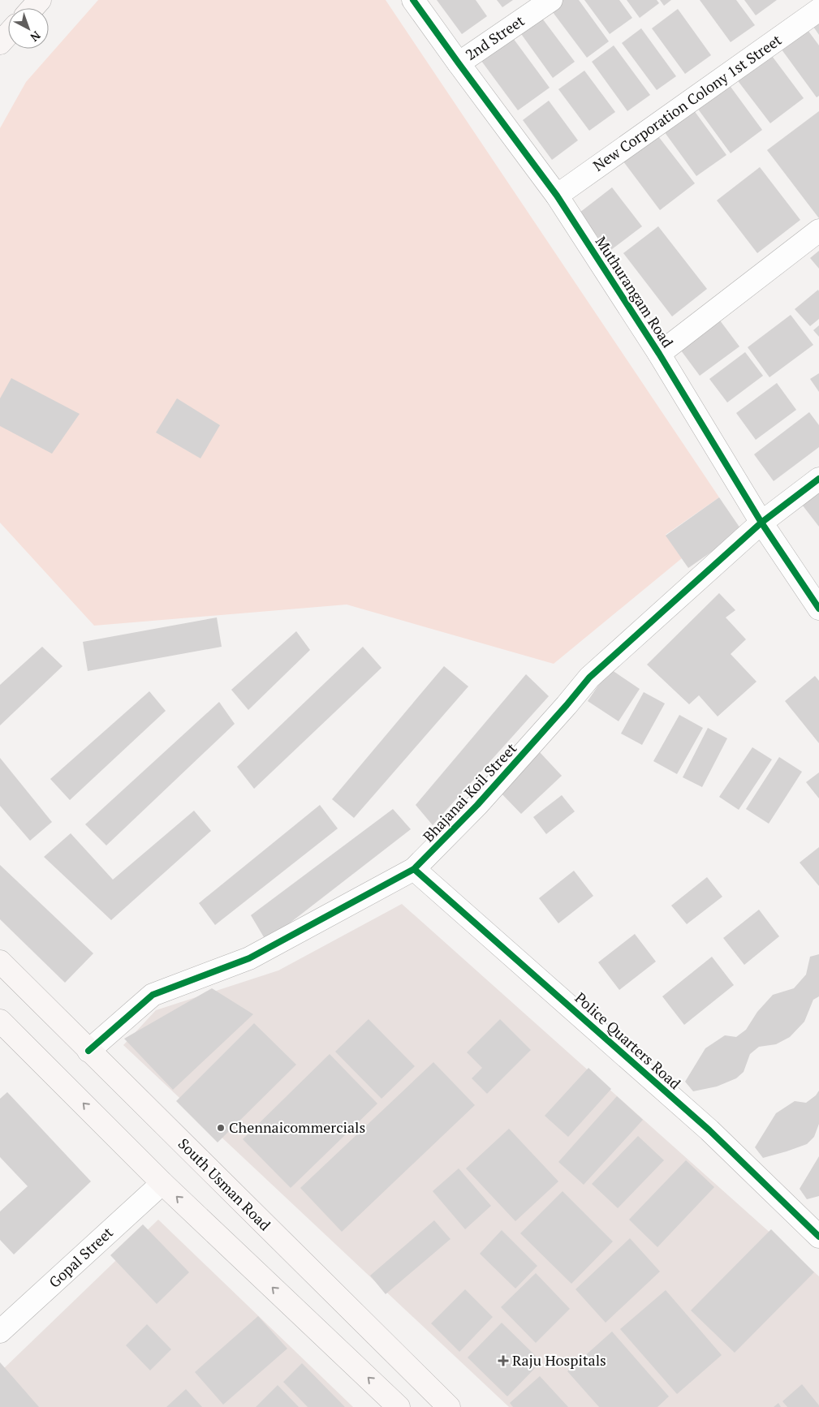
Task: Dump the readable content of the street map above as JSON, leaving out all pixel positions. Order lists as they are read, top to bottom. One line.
{"streets":{"main road":["South Usman Road"],"street":["2nd Street","New Corporation Colony 1st Street","Muthurangam Road","Bhajanai Koil Street","Police Quarters Road","Gopal Street"]},"crossings":[["2nd Street","Muthurangam Road"],["New Corporation Colony 1st Street","Muthurangam Road"],["Muthurangam Road","Bhajanai Koil Street"],["Bhajanai Koil Street","Police Quarters Road"],["Bhajanai Koil Street","South Usman Road"]],"places":{"other":["Chennaicommercials"],"health":["Raju Hospitals"]},"north":"bottom right"}
